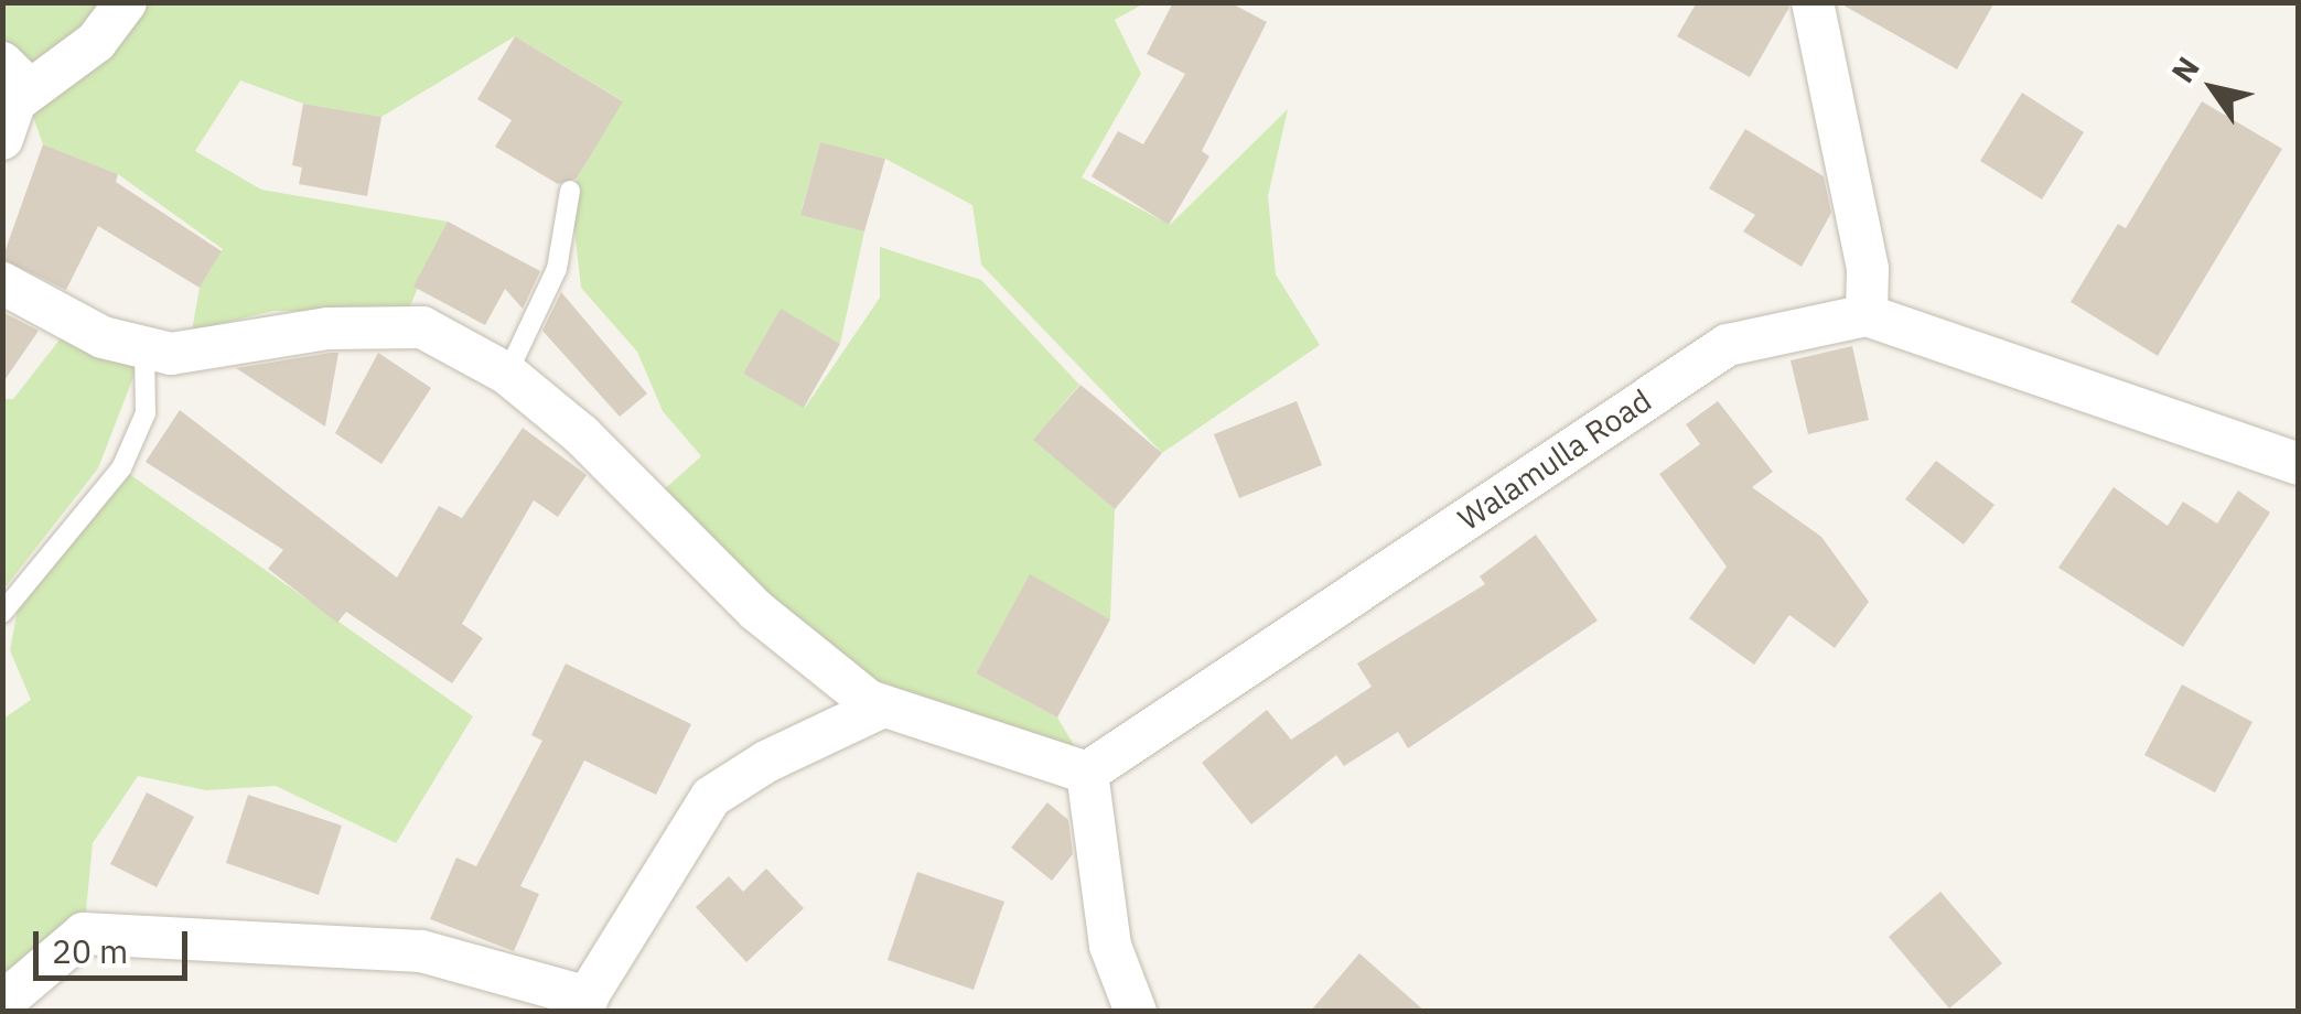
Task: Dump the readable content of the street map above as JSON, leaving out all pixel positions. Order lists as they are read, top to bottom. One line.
{"streets":{"street":["Walamulla Road"]},"scale_bar":"20 m","north":"top left"}
